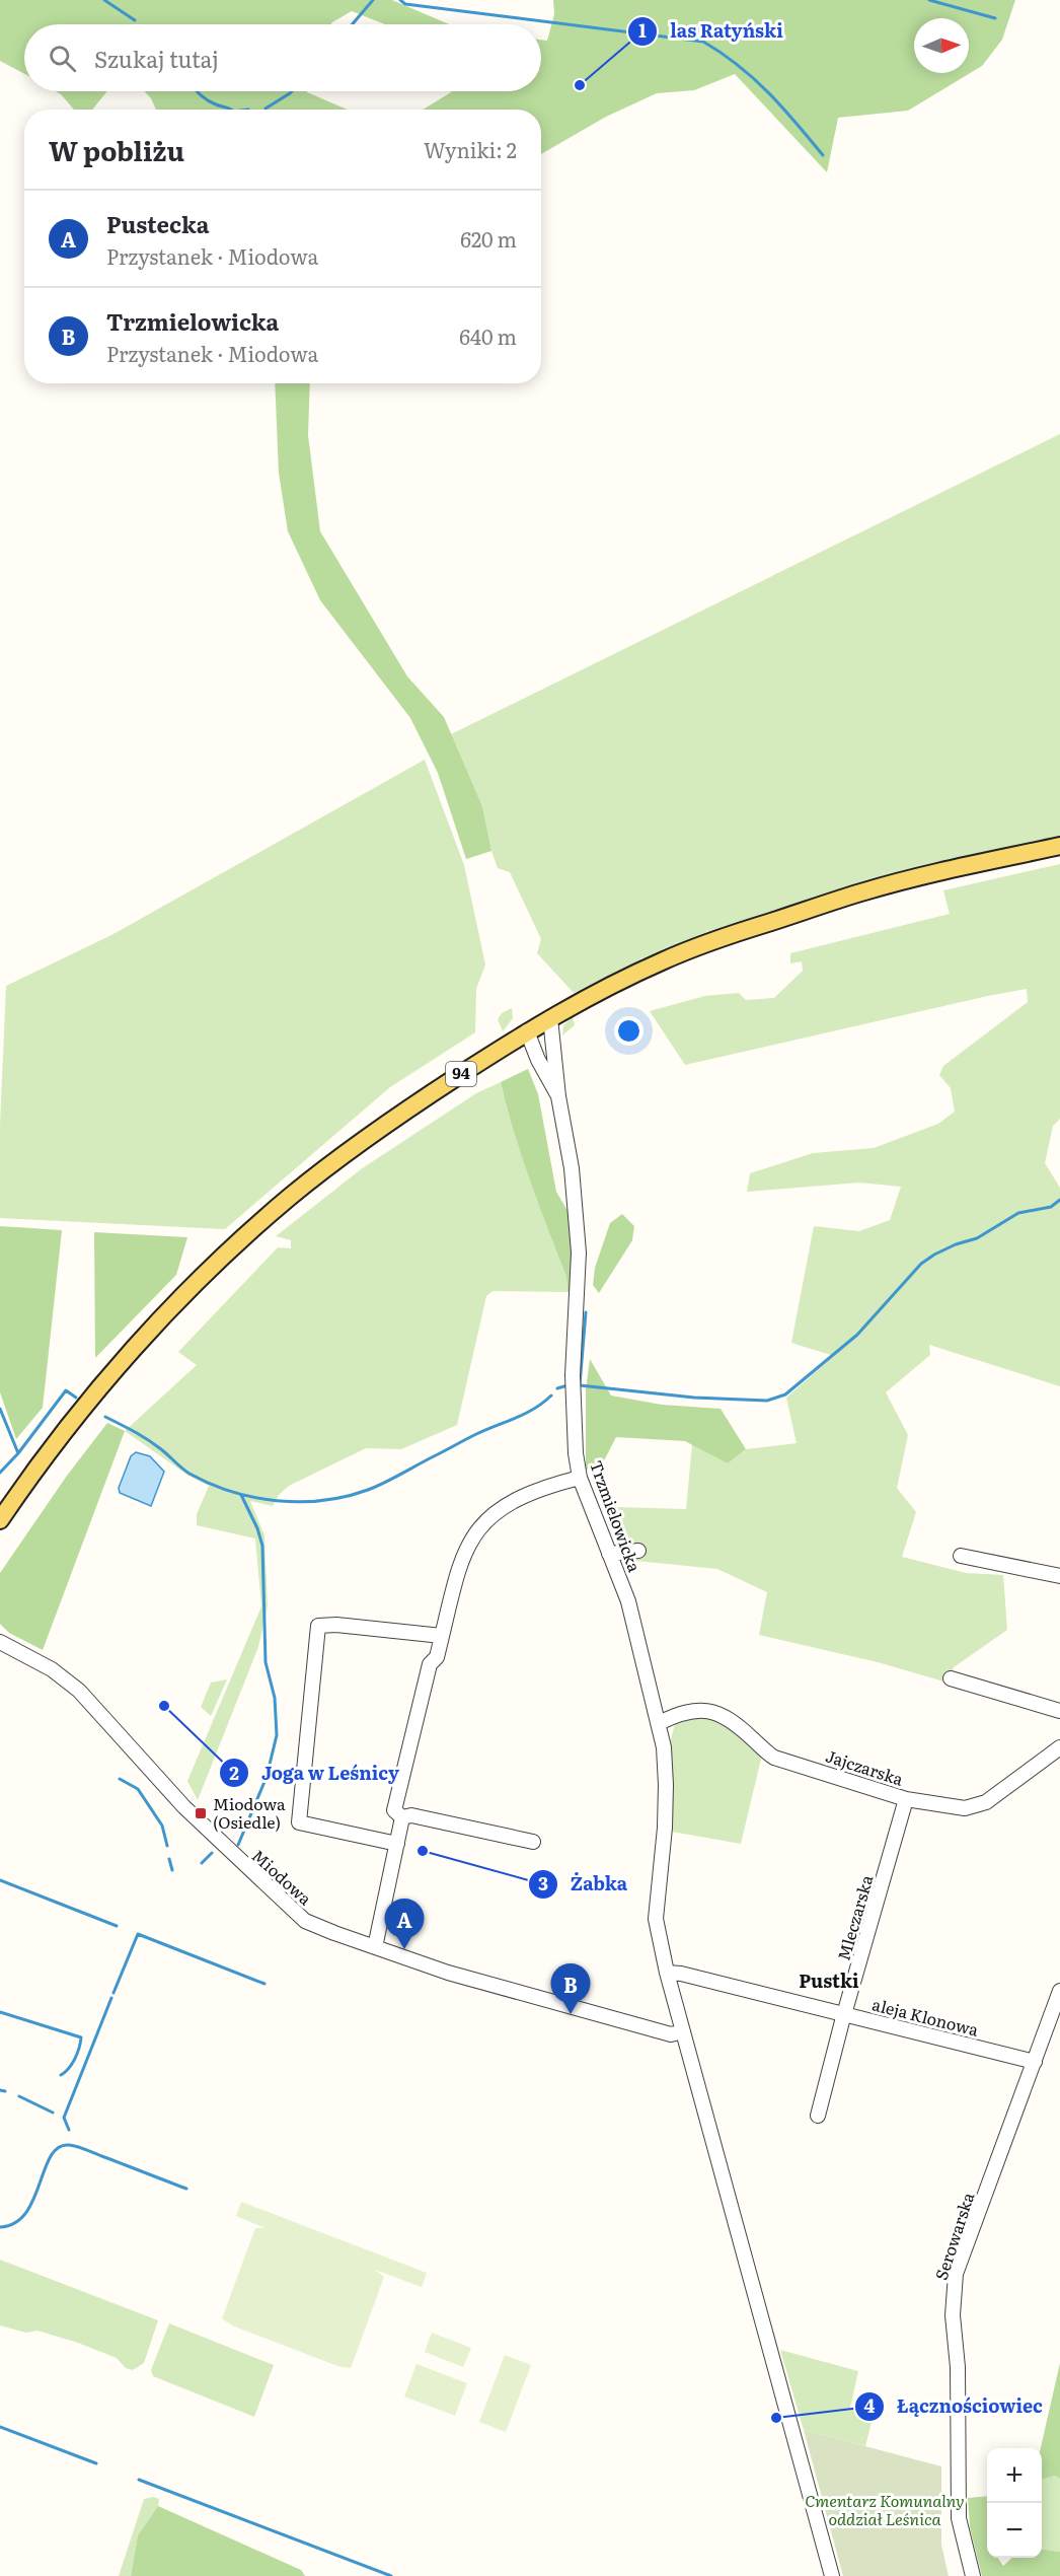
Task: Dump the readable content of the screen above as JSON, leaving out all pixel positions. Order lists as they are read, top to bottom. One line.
{"streets":{"main road":["94"],"street":["Trzmielowicka","Jajczarska","Miodowa","Mleczarska","aleja Klonowa","Serowarska"]},"crossings":[["94","Trzmielowicka"],["Trzmielowicka","Jajczarska"],["Trzmielowicka","Miodowa"],["Trzmielowicka","aleja Klonowa"],["Jajczarska","Mleczarska"],["Mleczarska","aleja Klonowa"],["aleja Klonowa","Serowarska"]],"districts":["Pustki"],"parks":["Cmentarz Komunalny oddział Leśnica"],"places":{"other":["las Ratyński","Joga w Leśnicy","Żabka","Łącznościowiec"],"transit":["Miodowa (Osiedle)"]},"north":"right","page":{"search":"Szukaj tutaj","heading":["W pobliżu","Wyniki: 2"],"list":[{"mark":"A","name":"Pustecka","note":"Przystanek · Miodowa","value":"620 m"},{"mark":"B","name":"Trzmielowicka","note":"Przystanek · Miodowa","value":"640 m"}],"pins":["A","B"],"map_buttons":["+","−"]}}
